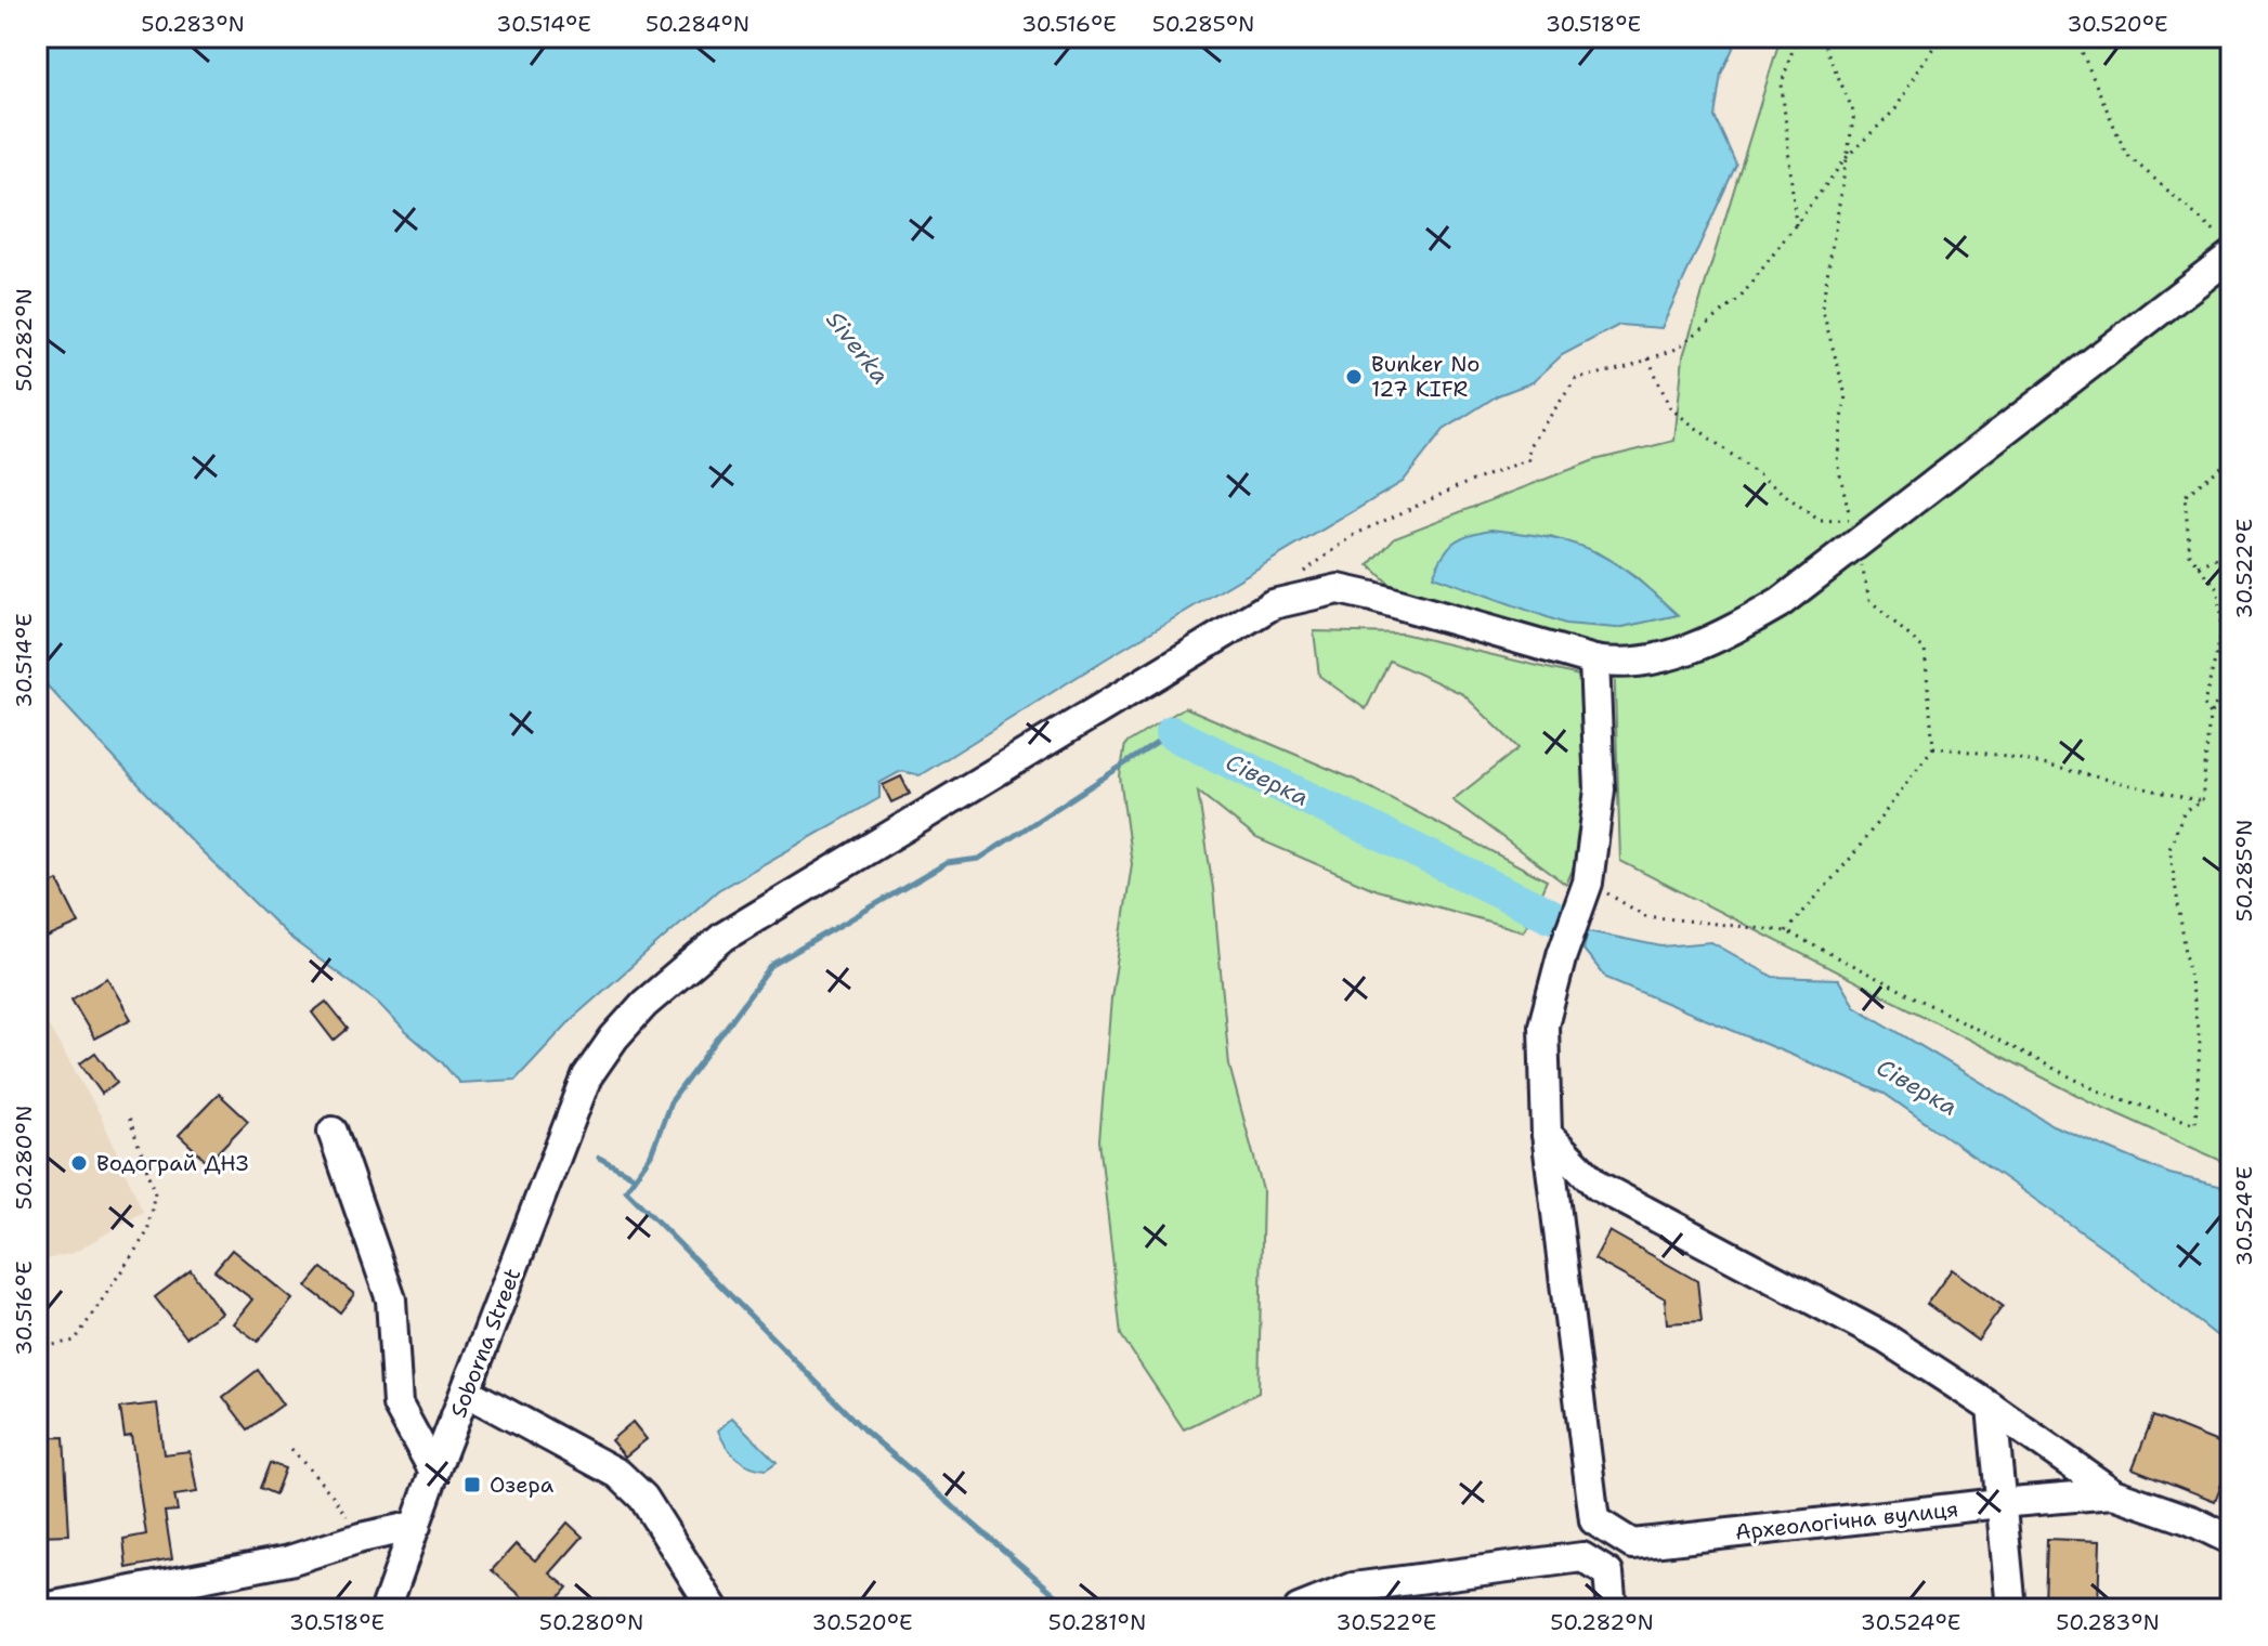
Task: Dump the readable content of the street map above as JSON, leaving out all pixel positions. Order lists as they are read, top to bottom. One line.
{"streets":{"street":["Soborna Street","Археологічна вулиця"]},"water":["Siverka","Сіверка"],"places":{"other":["Bunker No 127 KIFR","Водограй ДНЗ"],"transit":["Озера"]},"coordinates":["50.283°N","30.514°E","50.284°N","30.516°E","50.285°N","30.518°E","30.520°E","50.282°N","30.522°E","50.280°N","30.524°E","50.281°N"]}
